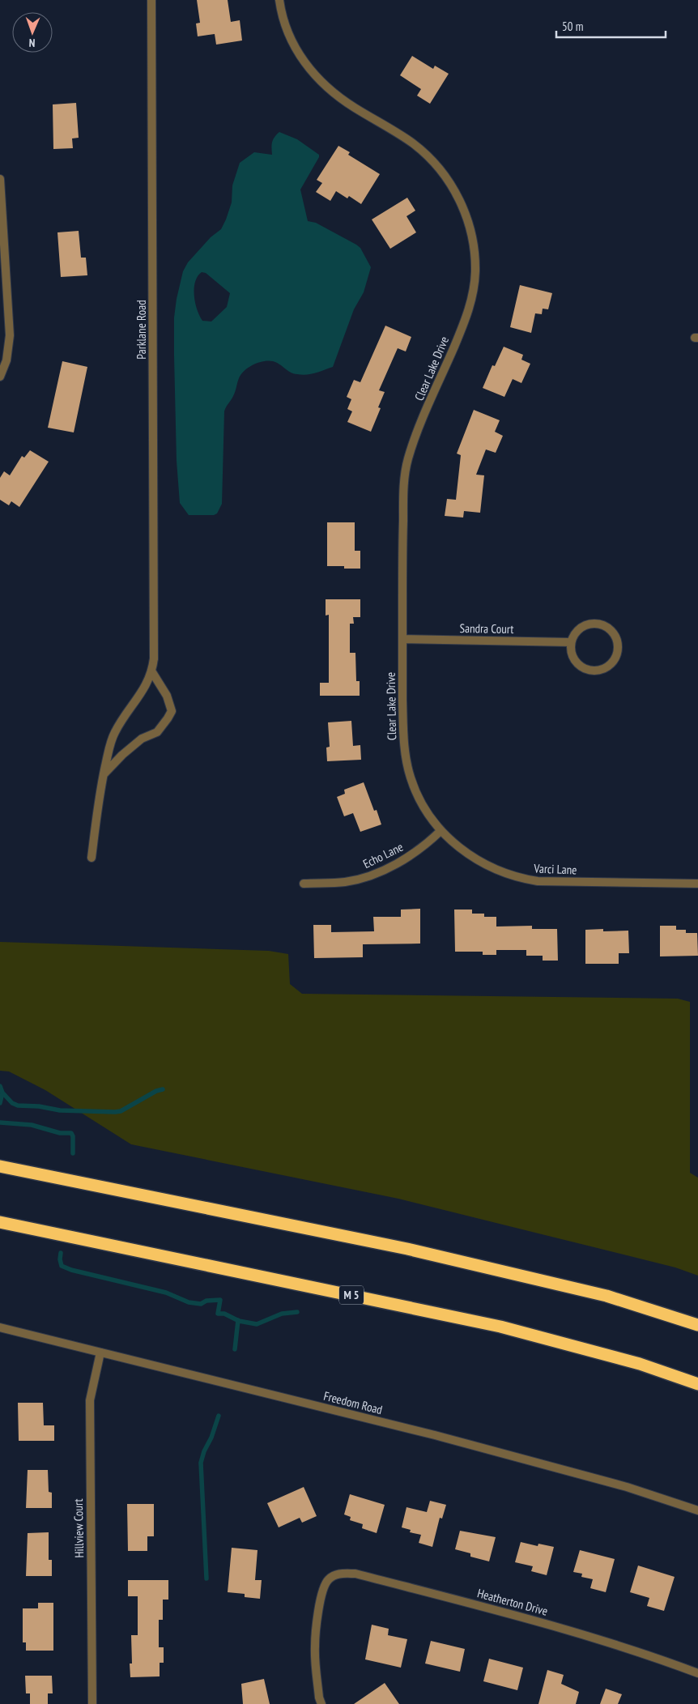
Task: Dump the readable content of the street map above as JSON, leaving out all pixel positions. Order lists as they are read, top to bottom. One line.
{"streets":{"highway":["M 5"],"street":["Parklane Road","Clear Lake Drive","Sandra Court","Echo Lane","Varci Lane","Freedom Road","Hillview Court","Heatherton Drive"]},"crossings":[["Clear Lake Drive","Sandra Court"],["Clear Lake Drive","Varci Lane"],["Echo Lane","Varci Lane"],["Freedom Road","Hillview Court"]],"scale_bar":"50 m","north":"bottom"}
